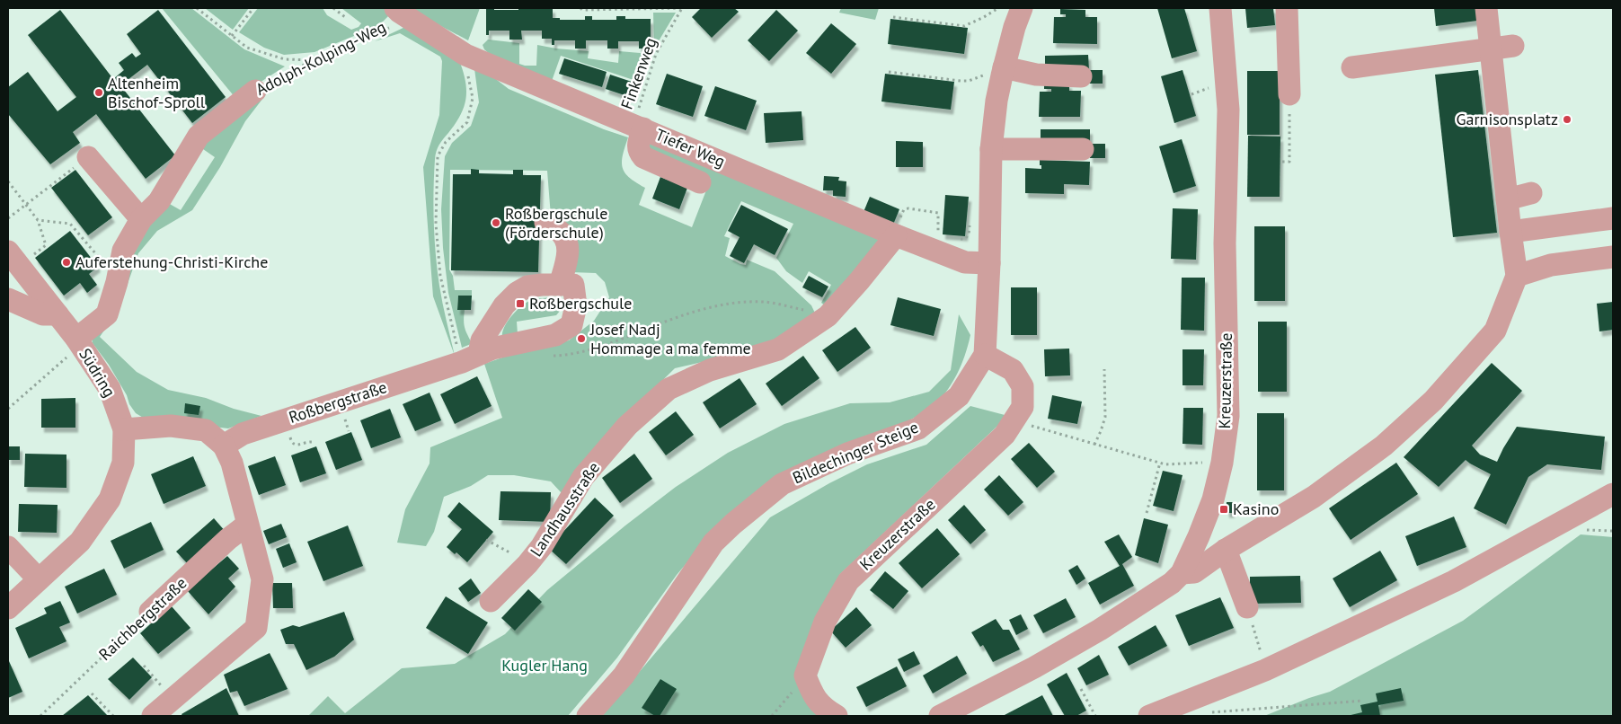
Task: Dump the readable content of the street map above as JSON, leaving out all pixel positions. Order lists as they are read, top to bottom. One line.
{"streets":{"street":["Adolph-Kolping-Weg","Tiefer Weg","Südring","Kreuzerstraße","Roßbergstraße","Bildechinger Steige","Landhausstraße","Raichbergstraße"],"path":["Finkenweg"]},"crossings":[["Adolph-Kolping-Weg","Tiefer Weg"],["Adolph-Kolping-Weg","Südring"],["Finkenweg","Tiefer Weg"],["Tiefer Weg","Bildechinger Steige"],["Tiefer Weg","Landhausstraße"],["Kreuzerstraße","Bildechinger Steige"]],"parks":["Kugler Hang"],"places":{"other":["Altenheim Bischof-Sproll","Garnisonsplatz","Roßbergschule (Förderschule)","Auferstehung-Christi-Kirche","Josef Nadj Hommage a ma femme"],"transit":["Roßbergschule","Kasino"]}}
